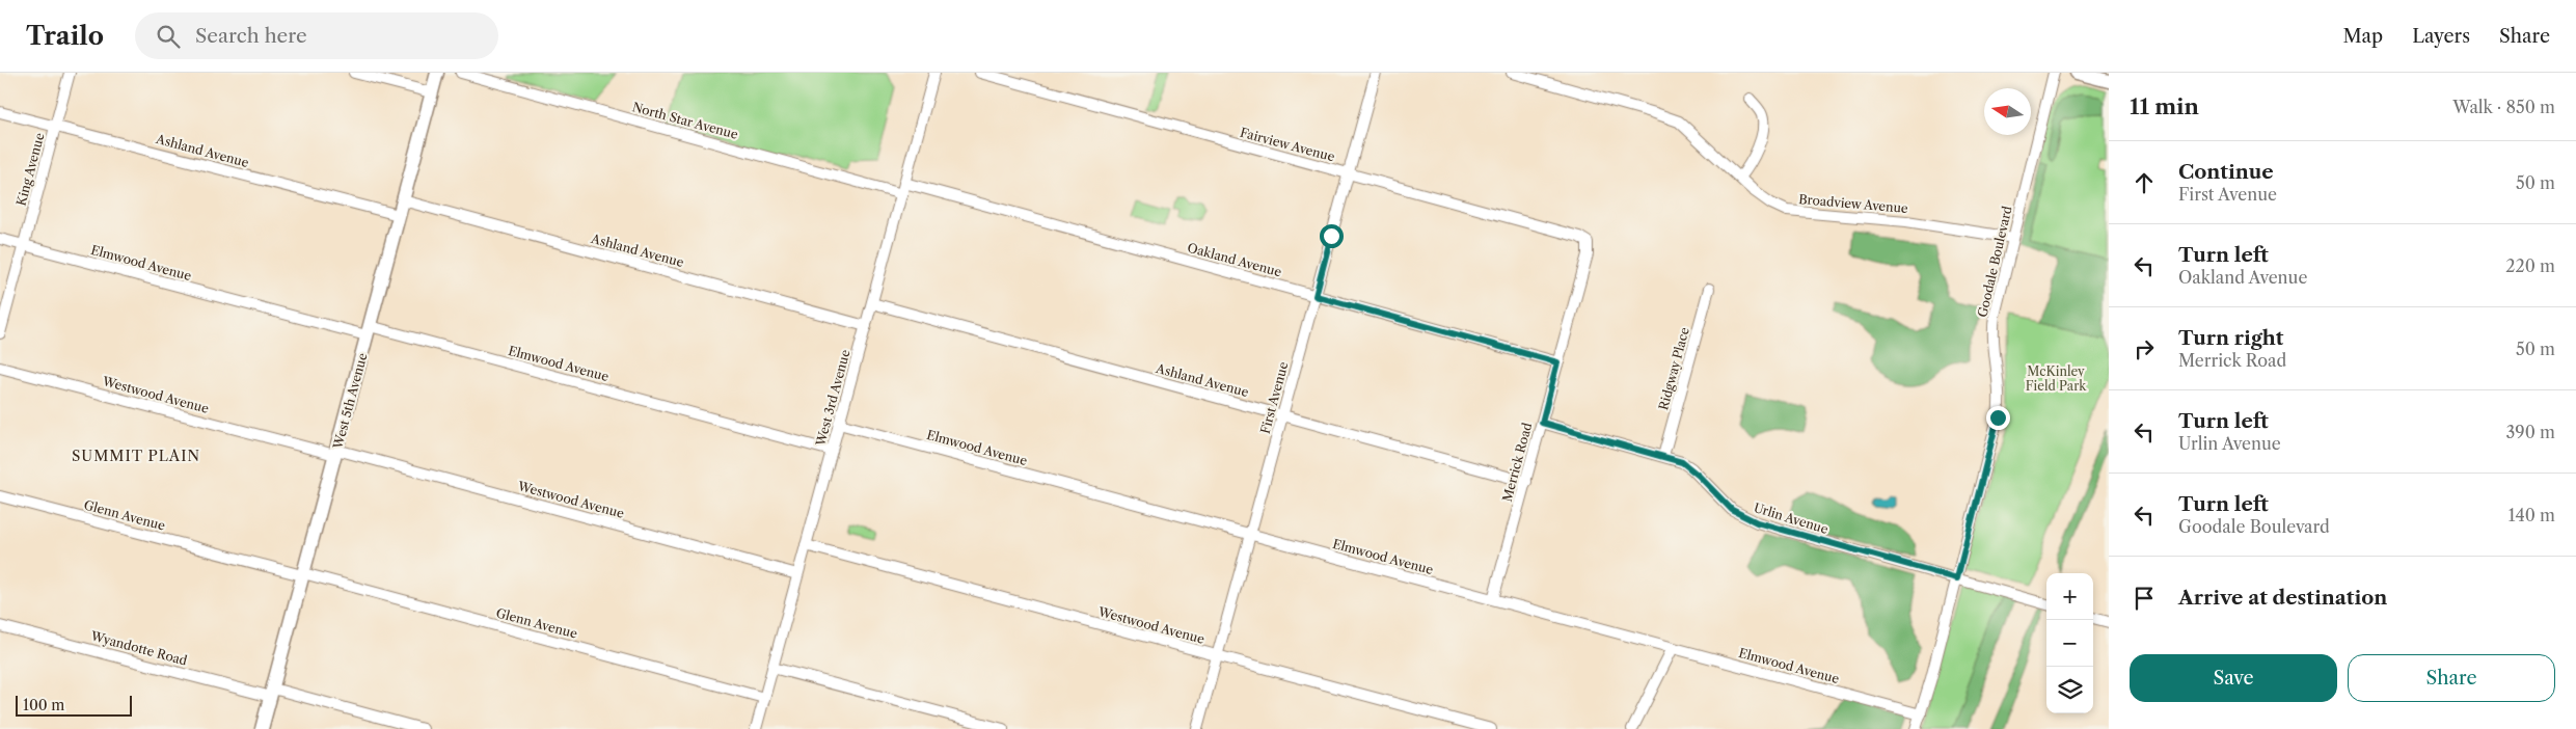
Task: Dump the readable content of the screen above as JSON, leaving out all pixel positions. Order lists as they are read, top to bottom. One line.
{"streets":{"main road":["West 5th Avenue"],"street":["North Star Avenue","Fairview Avenue","Ashland Avenue","King Avenue","Broadview Avenue","Oakland Avenue","Goodale Boulevard","Elmwood Avenue","Ridgway Place","Westwood Avenue","West 3rd Avenue","First Avenue","Merrick Road","Glenn Avenue","Urlin Avenue","Wyandotte Road"]},"crossings":[["North Star Avenue","Oakland Avenue"],["North Star Avenue","West 3rd Avenue"],["Fairview Avenue","First Avenue"],["Fairview Avenue","Merrick Road"],["Ashland Avenue","King Avenue"],["Ashland Avenue","West 3rd Avenue"],["Ashland Avenue","First Avenue"],["Ashland Avenue","West 5th Avenue"],["Ashland Avenue","Merrick Road"],["King Avenue","Elmwood Avenue"],["Broadview Avenue","Goodale Boulevard"],["Oakland Avenue","West 3rd Avenue"],["Oakland Avenue","First Avenue"],["Oakland Avenue","Merrick Road"],["Goodale Boulevard","Elmwood Avenue"],["Goodale Boulevard","Urlin Avenue"],["Elmwood Avenue","West 3rd Avenue"],["Elmwood Avenue","First Avenue"],["Elmwood Avenue","West 5th Avenue"],["Elmwood Avenue","Merrick Road"],["Ridgway Place","Urlin Avenue"],["Westwood Avenue","West 3rd Avenue"],["Westwood Avenue","First Avenue"],["Westwood Avenue","West 5th Avenue"],["West 3rd Avenue","Glenn Avenue"],["West 5th Avenue","Glenn Avenue"],["West 5th Avenue","Wyandotte Road"],["Merrick Road","Urlin Avenue"]],"districts":["SUMMIT PLAIN"],"parks":["McKinley Field Park"],"scale_bar":"100 m","north":"left","page":{"header":"Trailo","search":"Search here","nav":["Map","Layers","Share"],"heading":["11 min","Walk · 850 m"],"list":[["Continue","First Avenue","50 m"],["Turn left","Oakland Avenue","220 m"],["Turn right","Merrick Road","50 m"],["Turn left","Urlin Avenue","390 m"],["Turn left","Goodale Boulevard","140 m"],"Arrive at destination"],"map_buttons":["+","−"],"buttons":["Save","Share"],"scale":"100 m"}}
